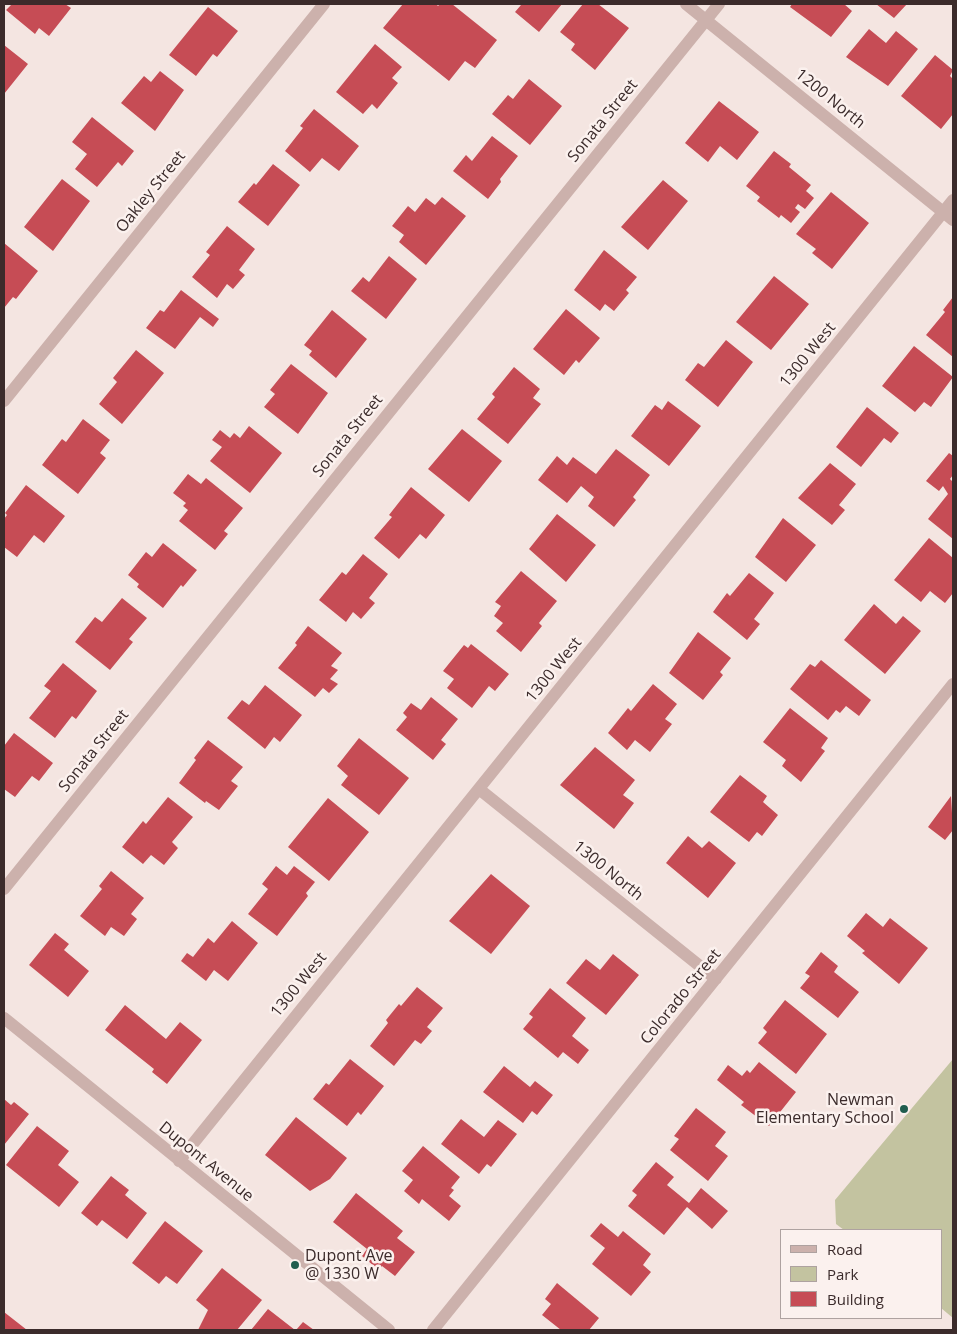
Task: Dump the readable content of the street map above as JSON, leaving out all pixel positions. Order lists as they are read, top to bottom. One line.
{"streets":{"street":["1200 North","Sonata Street","Oakley Street","1300 West","1300 North","Colorado Street","Dupont Avenue"]},"crossings":[["1200 North","Sonata Street"],["1200 North","1300 West"],["1300 West","1300 North"],["1300 West","Dupont Avenue"],["1300 North","Colorado Street"]],"places":["Newman Elementary School","Dupont Ave @ 1330 W"],"legend":["Road","Park","Building"]}
